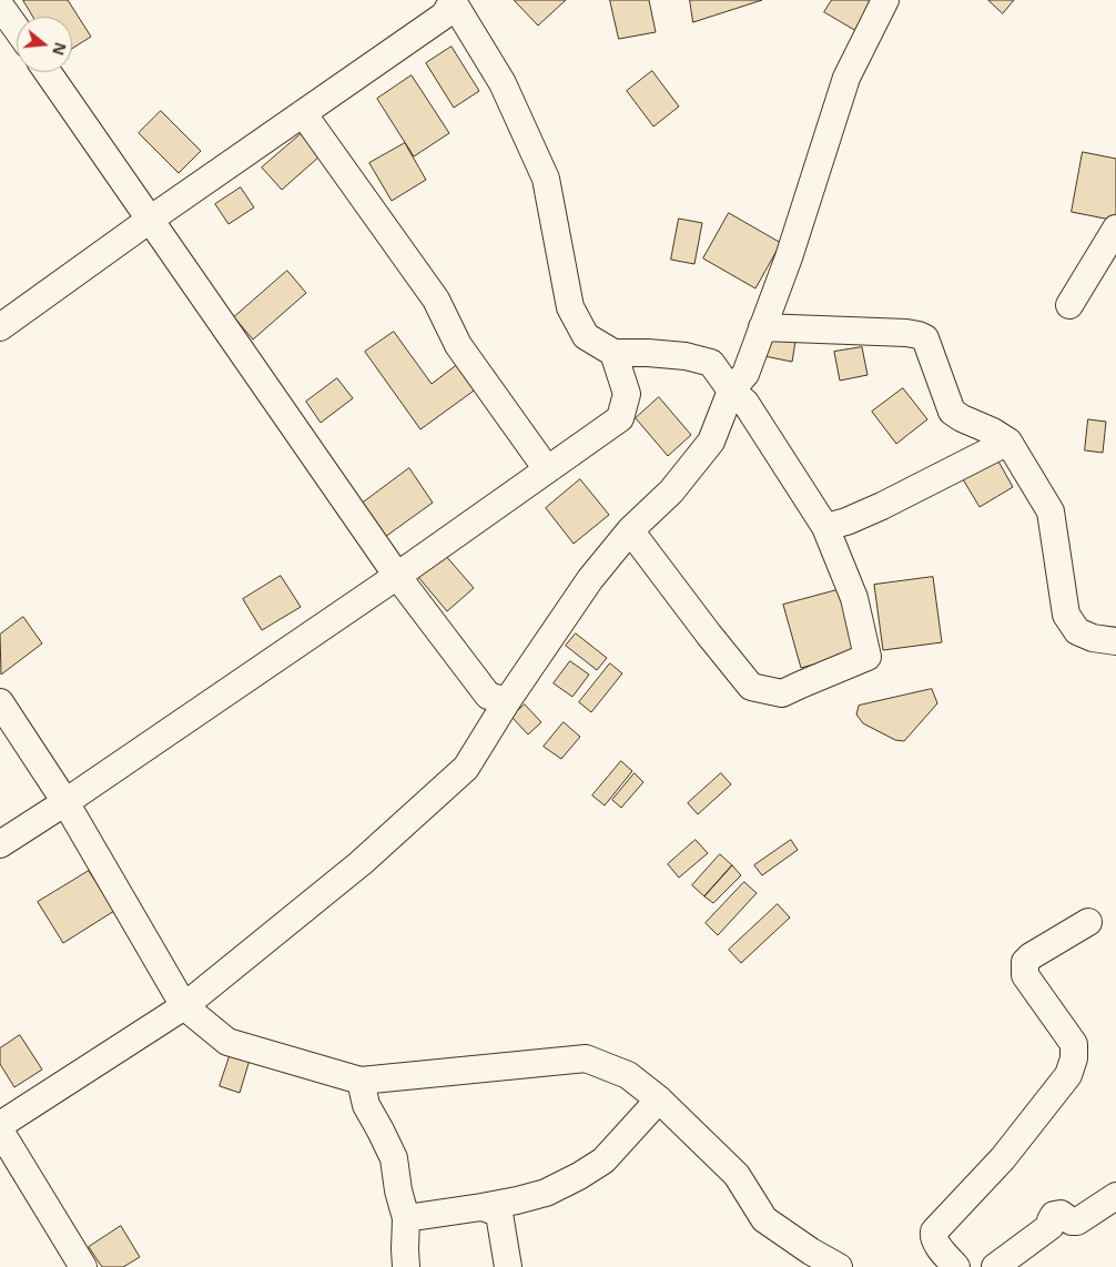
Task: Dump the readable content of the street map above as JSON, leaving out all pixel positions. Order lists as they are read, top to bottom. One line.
{"north":"right"}
